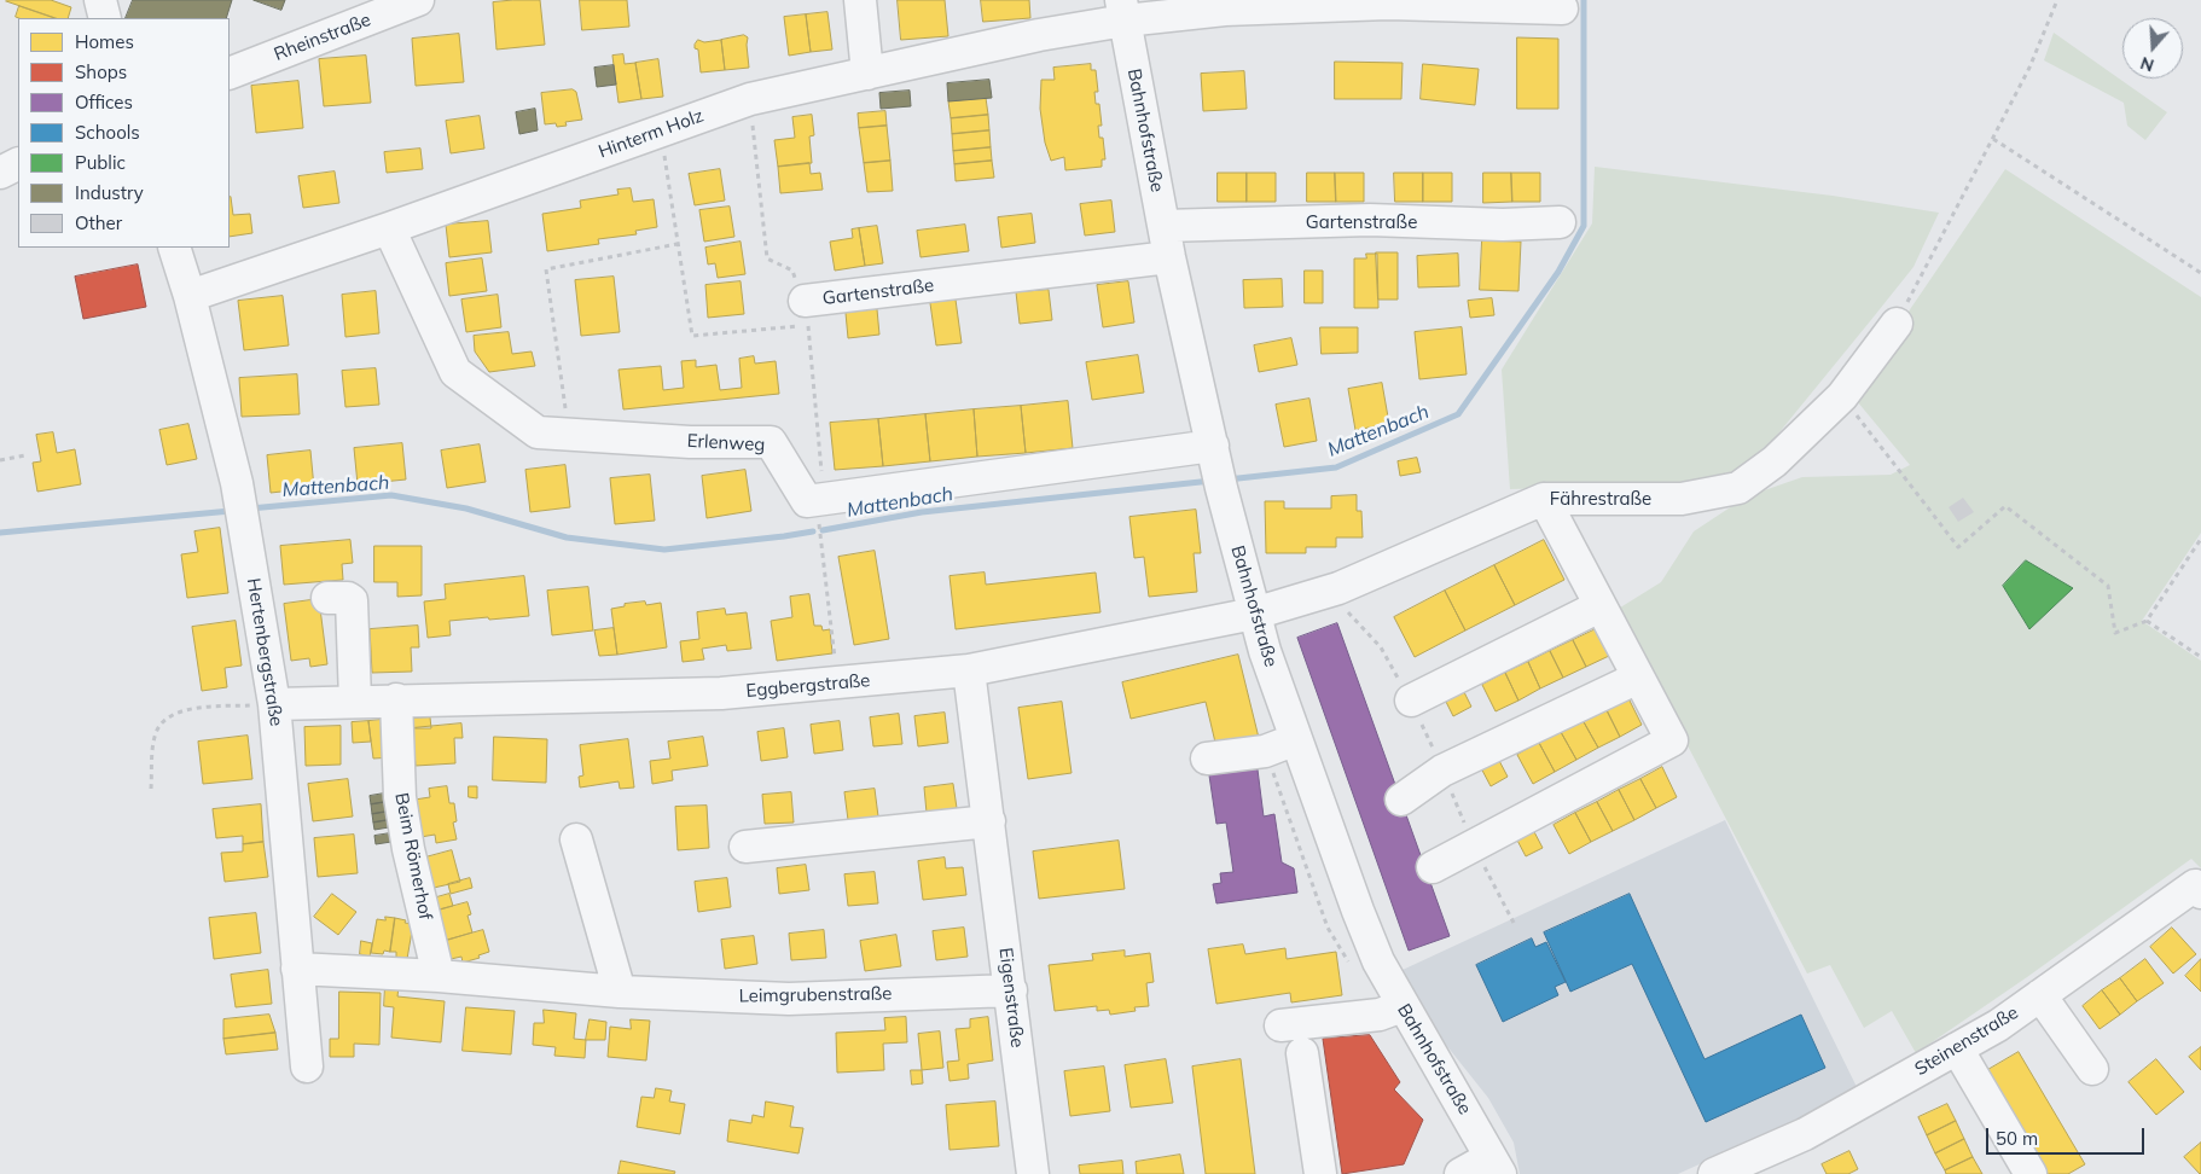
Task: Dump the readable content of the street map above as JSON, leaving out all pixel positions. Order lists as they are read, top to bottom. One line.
{"streets":{"street":["Rheinstraße","Bahnhofstraße","Hinterm Holz","Gartenstraße","Erlenweg","Fährestraße","Hertenbergstraße","Eggbergstraße","Beim Römerhof","Leimgrubenstraße","Eigenstraße","Steinenstraße"]},"crossings":[["Bahnhofstraße","Hinterm Holz"],["Bahnhofstraße","Gartenstraße"],["Bahnhofstraße","Fährestraße"],["Bahnhofstraße","Eggbergstraße"],["Hinterm Holz","Erlenweg"],["Hinterm Holz","Hertenbergstraße"],["Fährestraße","Eggbergstraße"],["Hertenbergstraße","Eggbergstraße"],["Hertenbergstraße","Leimgrubenstraße"],["Eggbergstraße","Beim Römerhof"],["Eggbergstraße","Eigenstraße"],["Beim Römerhof","Leimgrubenstraße"],["Leimgrubenstraße","Eigenstraße"]],"water":["Mattenbach"],"legend":["Homes","Shops","Offices","Schools","Public","Industry","Other"],"scale_bar":"50 m","north":"bottom"}
